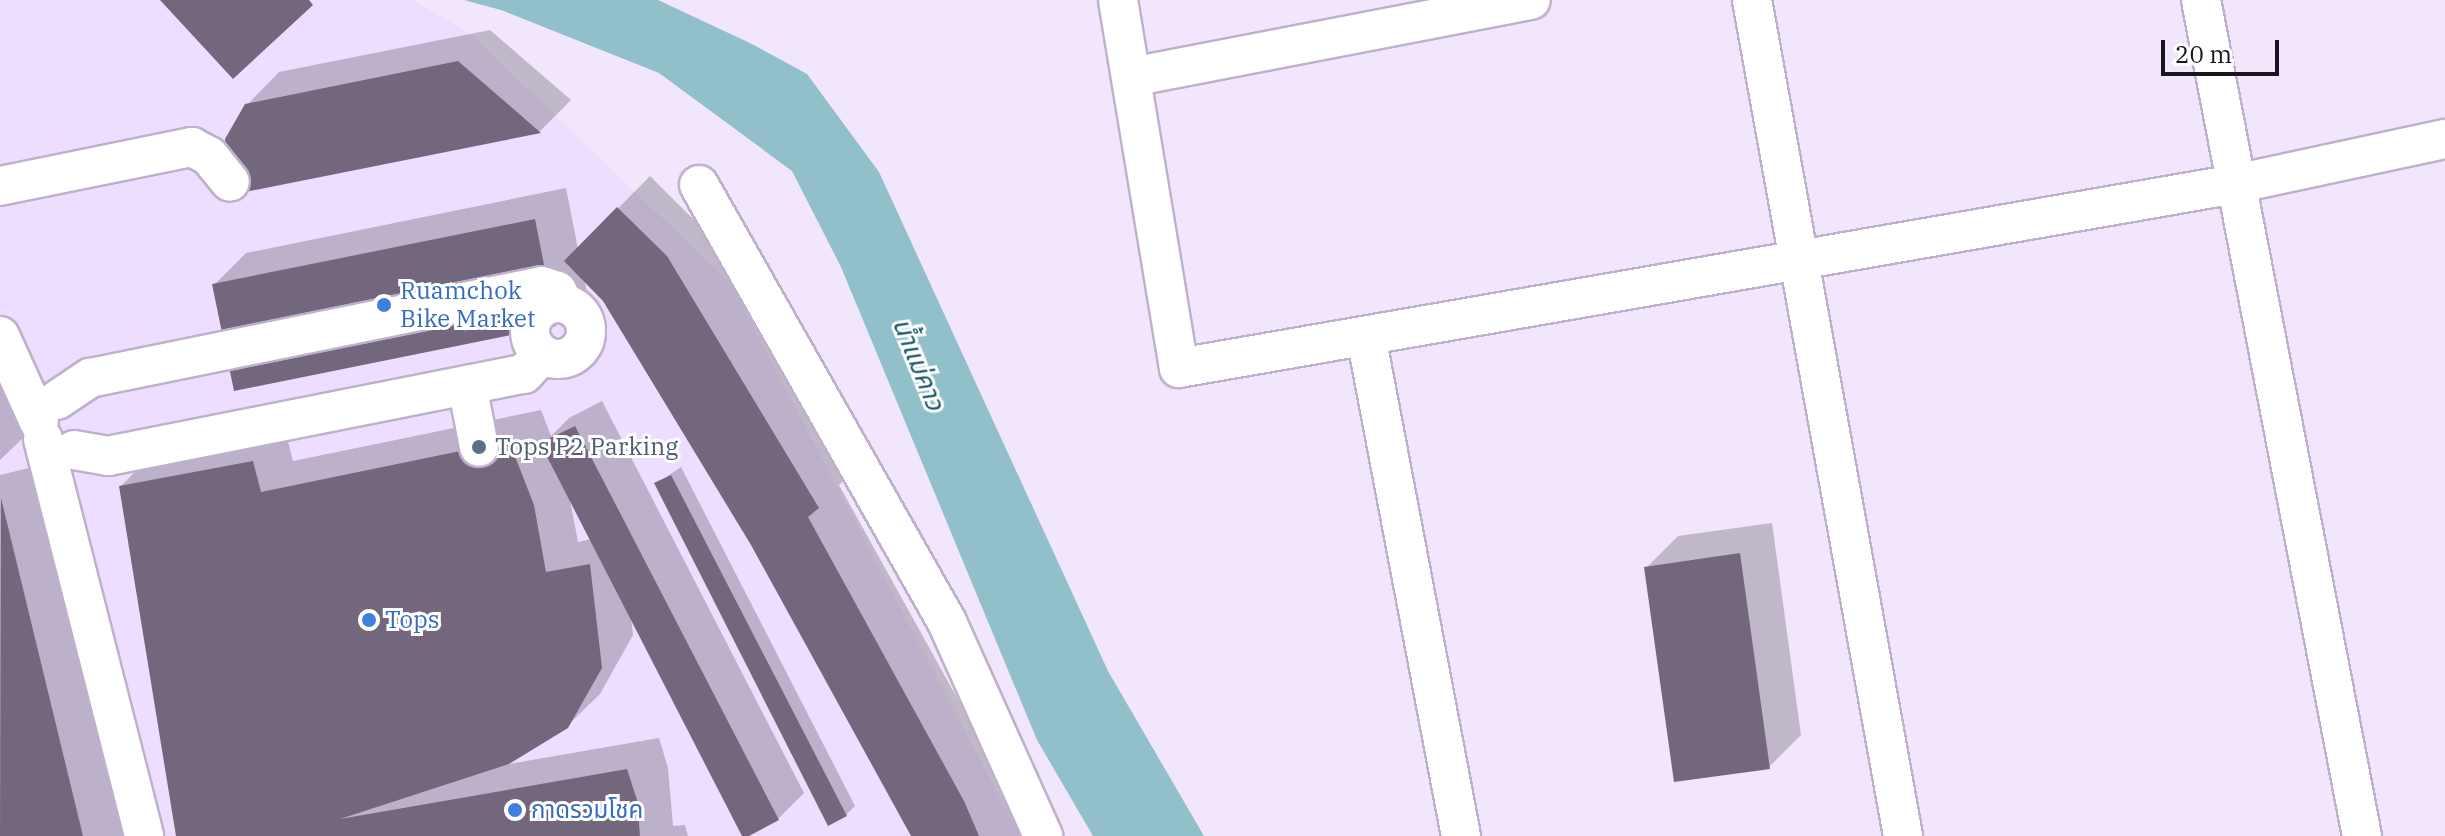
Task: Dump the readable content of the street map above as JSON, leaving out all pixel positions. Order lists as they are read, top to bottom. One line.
{"water":["น้ำแม่คาว"],"places":["Ruamchok Bike Market","Tops P2 Parking","Tops","กาดรวมโชค"],"scale_bar":"20 m"}
